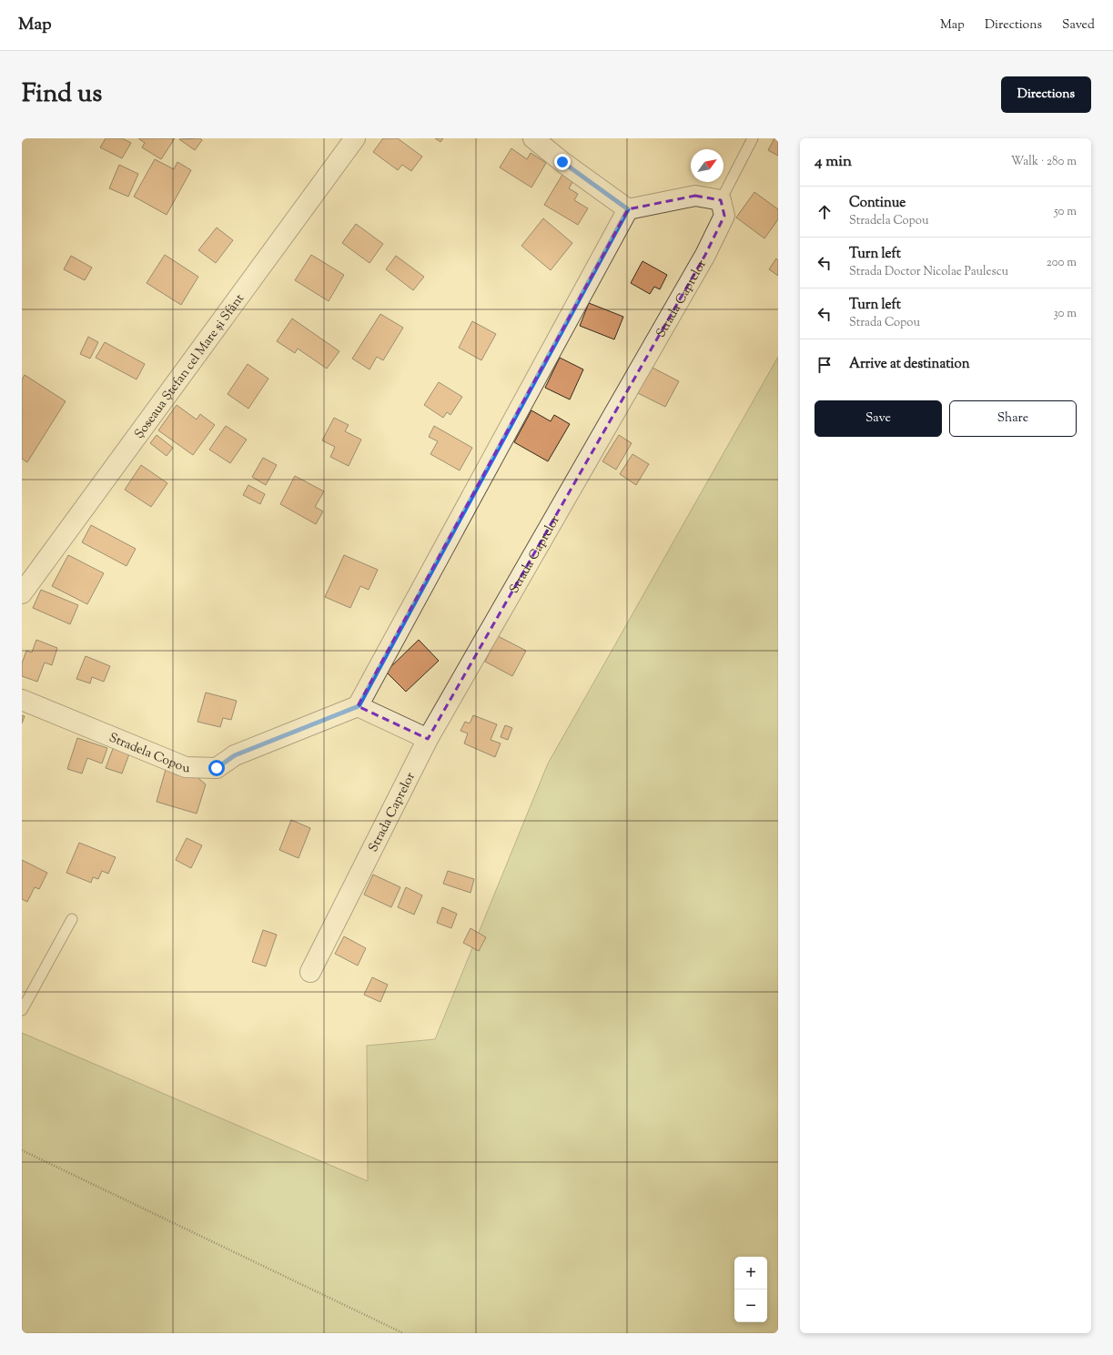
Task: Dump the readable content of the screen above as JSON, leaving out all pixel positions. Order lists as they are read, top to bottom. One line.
{"streets":{"street":["Strada Caprelor","Șoseaua Ștefan cel Mare și Sfânt","Stradela Copou"]},"north":"top right","page":{"header":"Map","nav":["Map","Directions","Saved"],"title":"Find us","buttons":["Directions",["Save","Share"]],"heading":["4 min","Walk · 280 m"],"list":[["Continue","Stradela Copou","50 m"],["Turn left","Strada Doctor Nicolae Paulescu","200 m"],["Turn left","Strada Copou","30 m"],"Arrive at destination"],"map_buttons":["+","−"]}}
